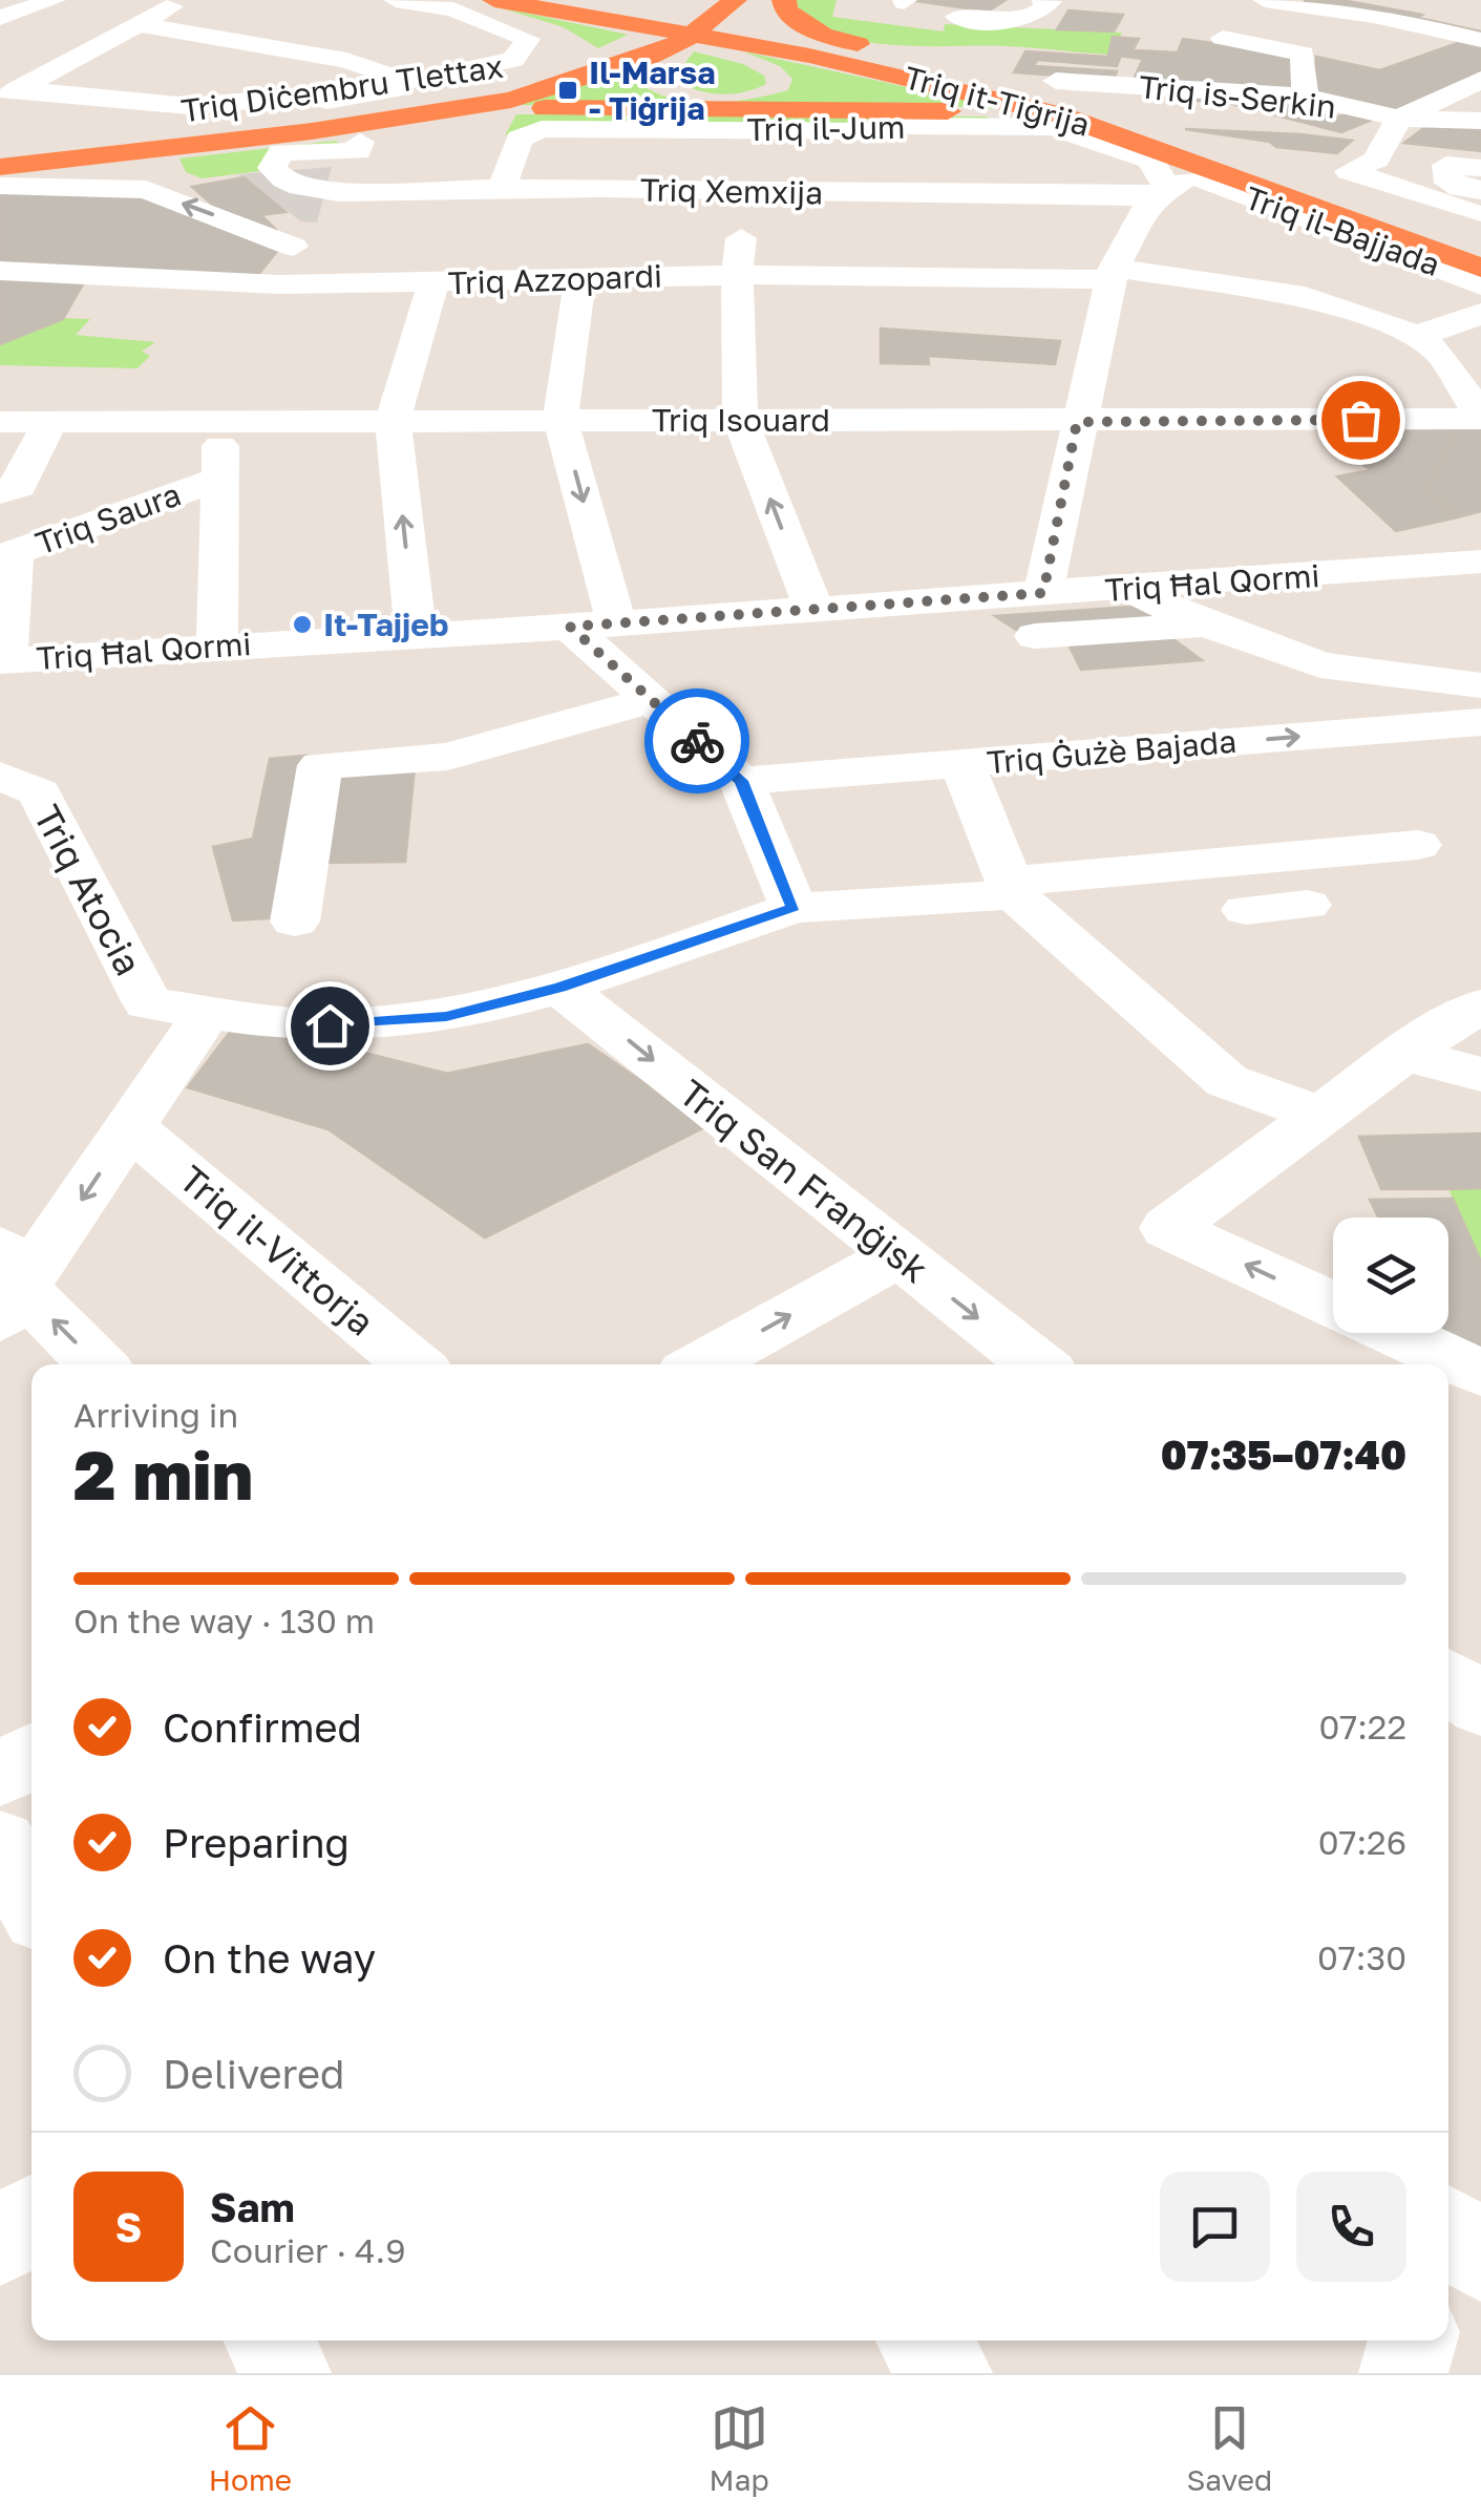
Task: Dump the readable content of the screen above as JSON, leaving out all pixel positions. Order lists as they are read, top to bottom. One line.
{"streets":{"highway":["Triq Diċembru Tlettax","Triq it-Tiġrija"],"street":["Triq is-Serkin","Triq il-Jum","Triq Xemxija","Triq il-Bajjada","Triq Azzopardi","Triq Isouard","Triq Saura","Triq Ħal Qormi","Triq Ġużè Bajada","Triq Atocia","Triq San Franġisk","Triq il-Vittorja"]},"crossings":[["Triq Diċembru Tlettax","Triq it-Tiġrija"],["Triq it-Tiġrija","Triq Xemxija"],["Triq it-Tiġrija","Triq il-Bajjada"],["Triq il-Jum","Triq Xemxija"],["Triq Xemxija","Triq il-Bajjada"],["Triq il-Bajjada","Triq Azzopardi"],["Triq Atocia","Triq San Franġisk"]],"places":{"transit":["Il-Marsa - Tiġrija"],"other":["It-Tajjeb"]},"page":{"heading":["2 min","Arriving in","07:35–07:40"],"panel":["Sam","Courier · 4.9"],"bar":"On the way · 130 m","list":[["Confirmed","07:22"],["Preparing","07:26"],["On the way","07:30"],"Delivered"],"round":"S","tabs":["Home","Map","Saved"]}}
